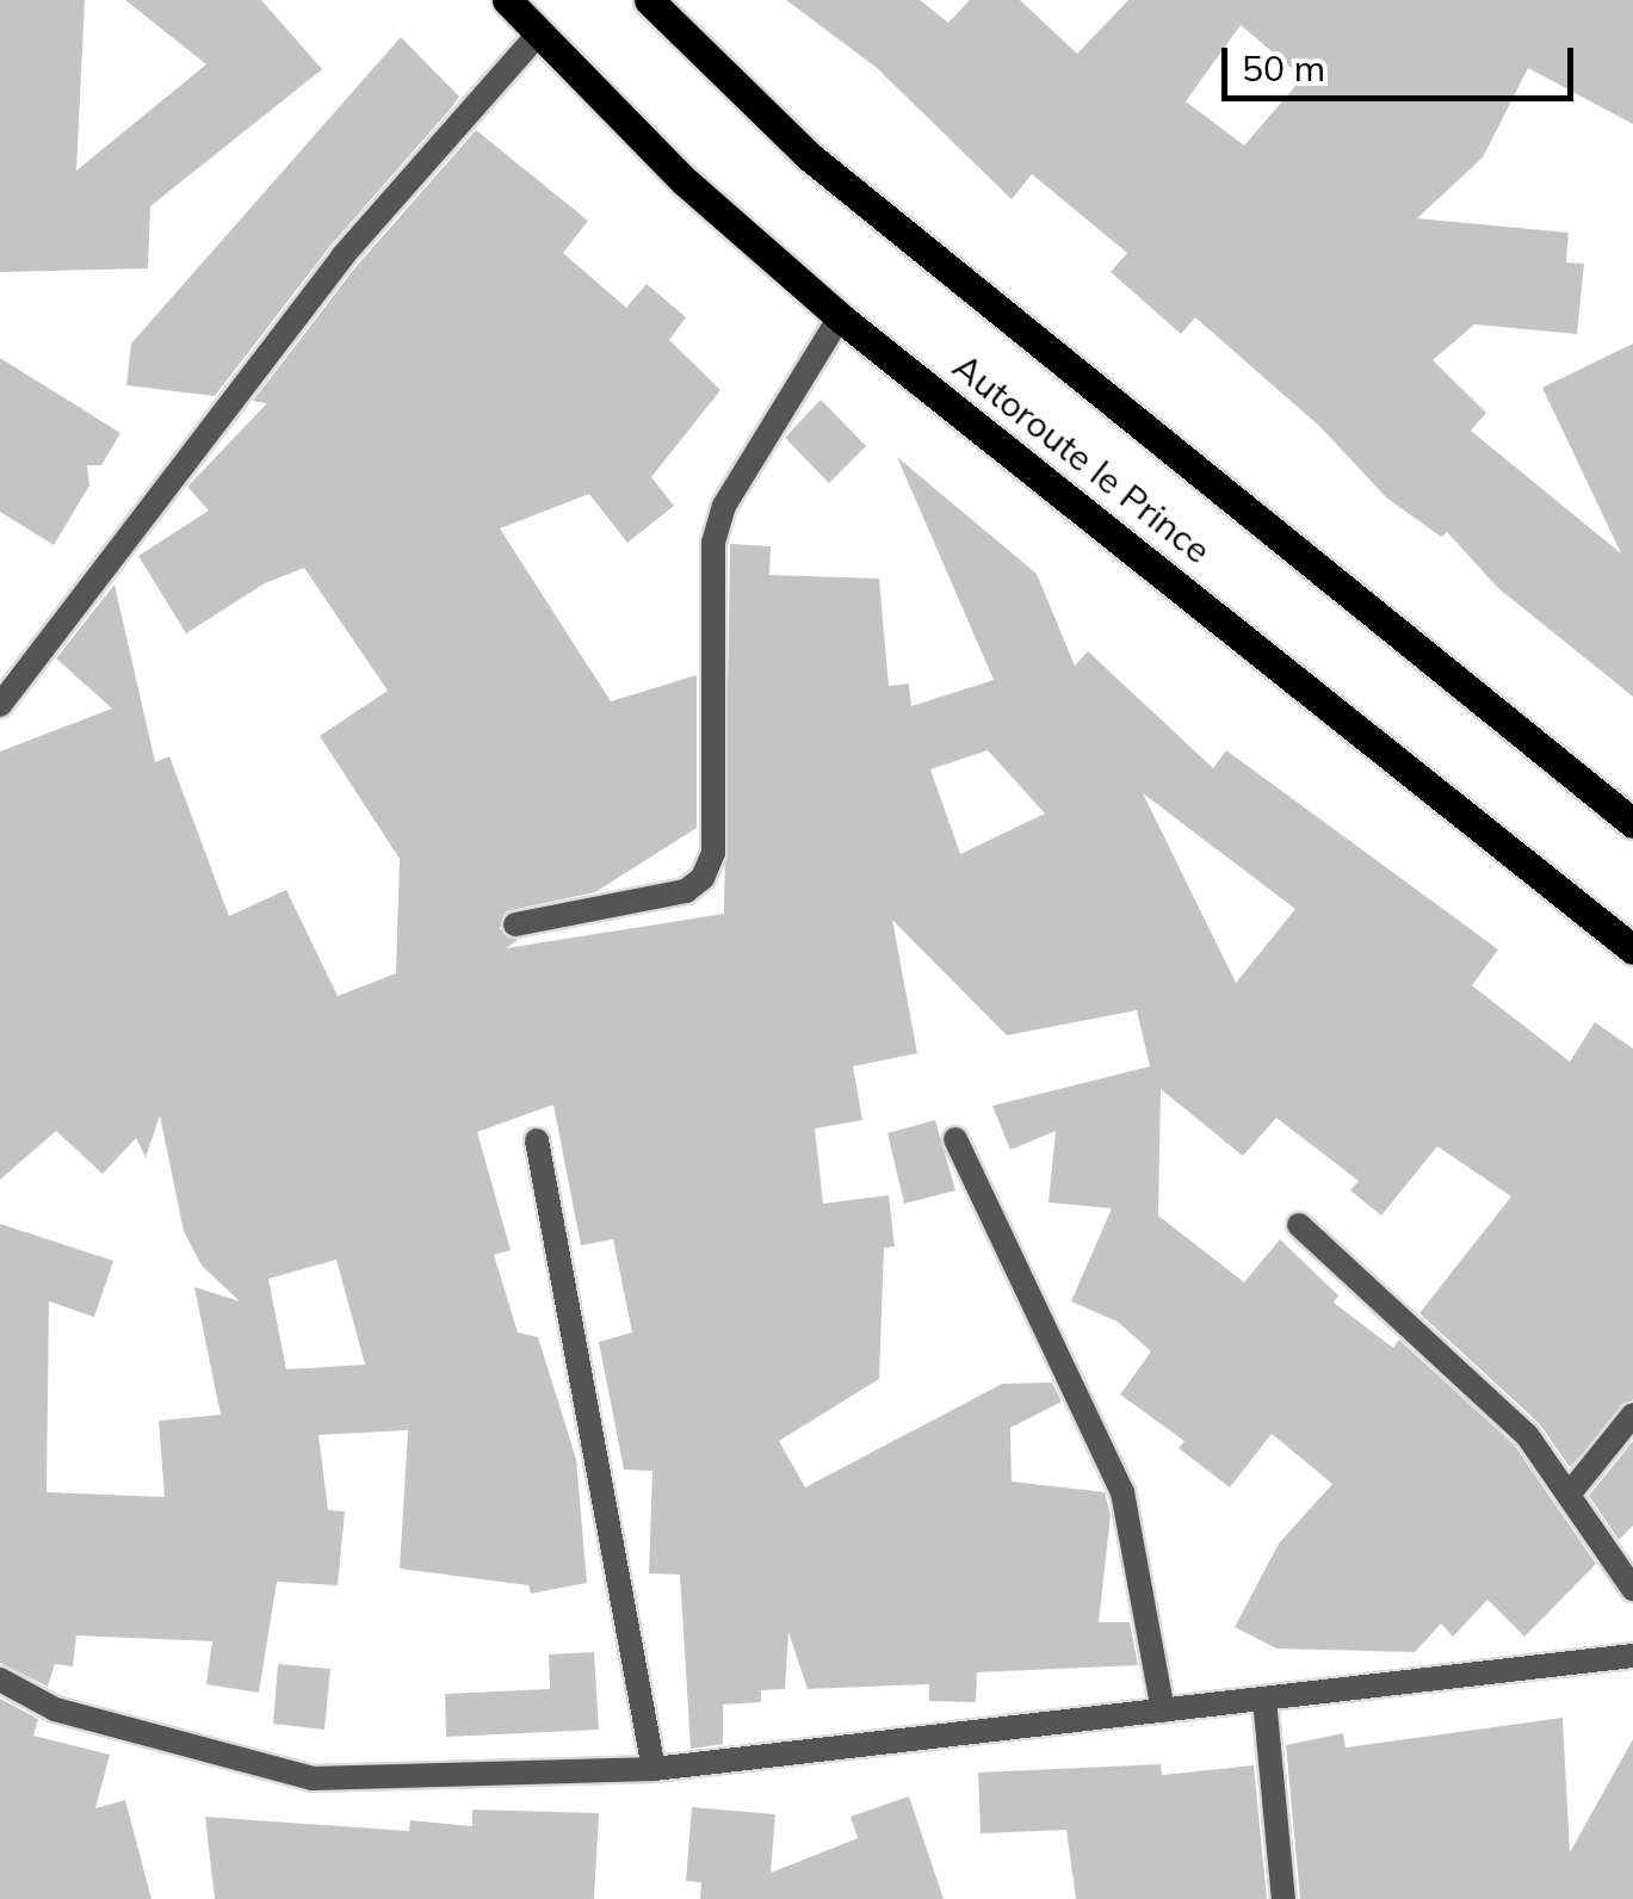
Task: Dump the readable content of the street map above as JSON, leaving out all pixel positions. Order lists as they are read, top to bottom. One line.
{"streets":{"main road":["Autoroute le Prince"]},"scale_bar":"50 m"}
